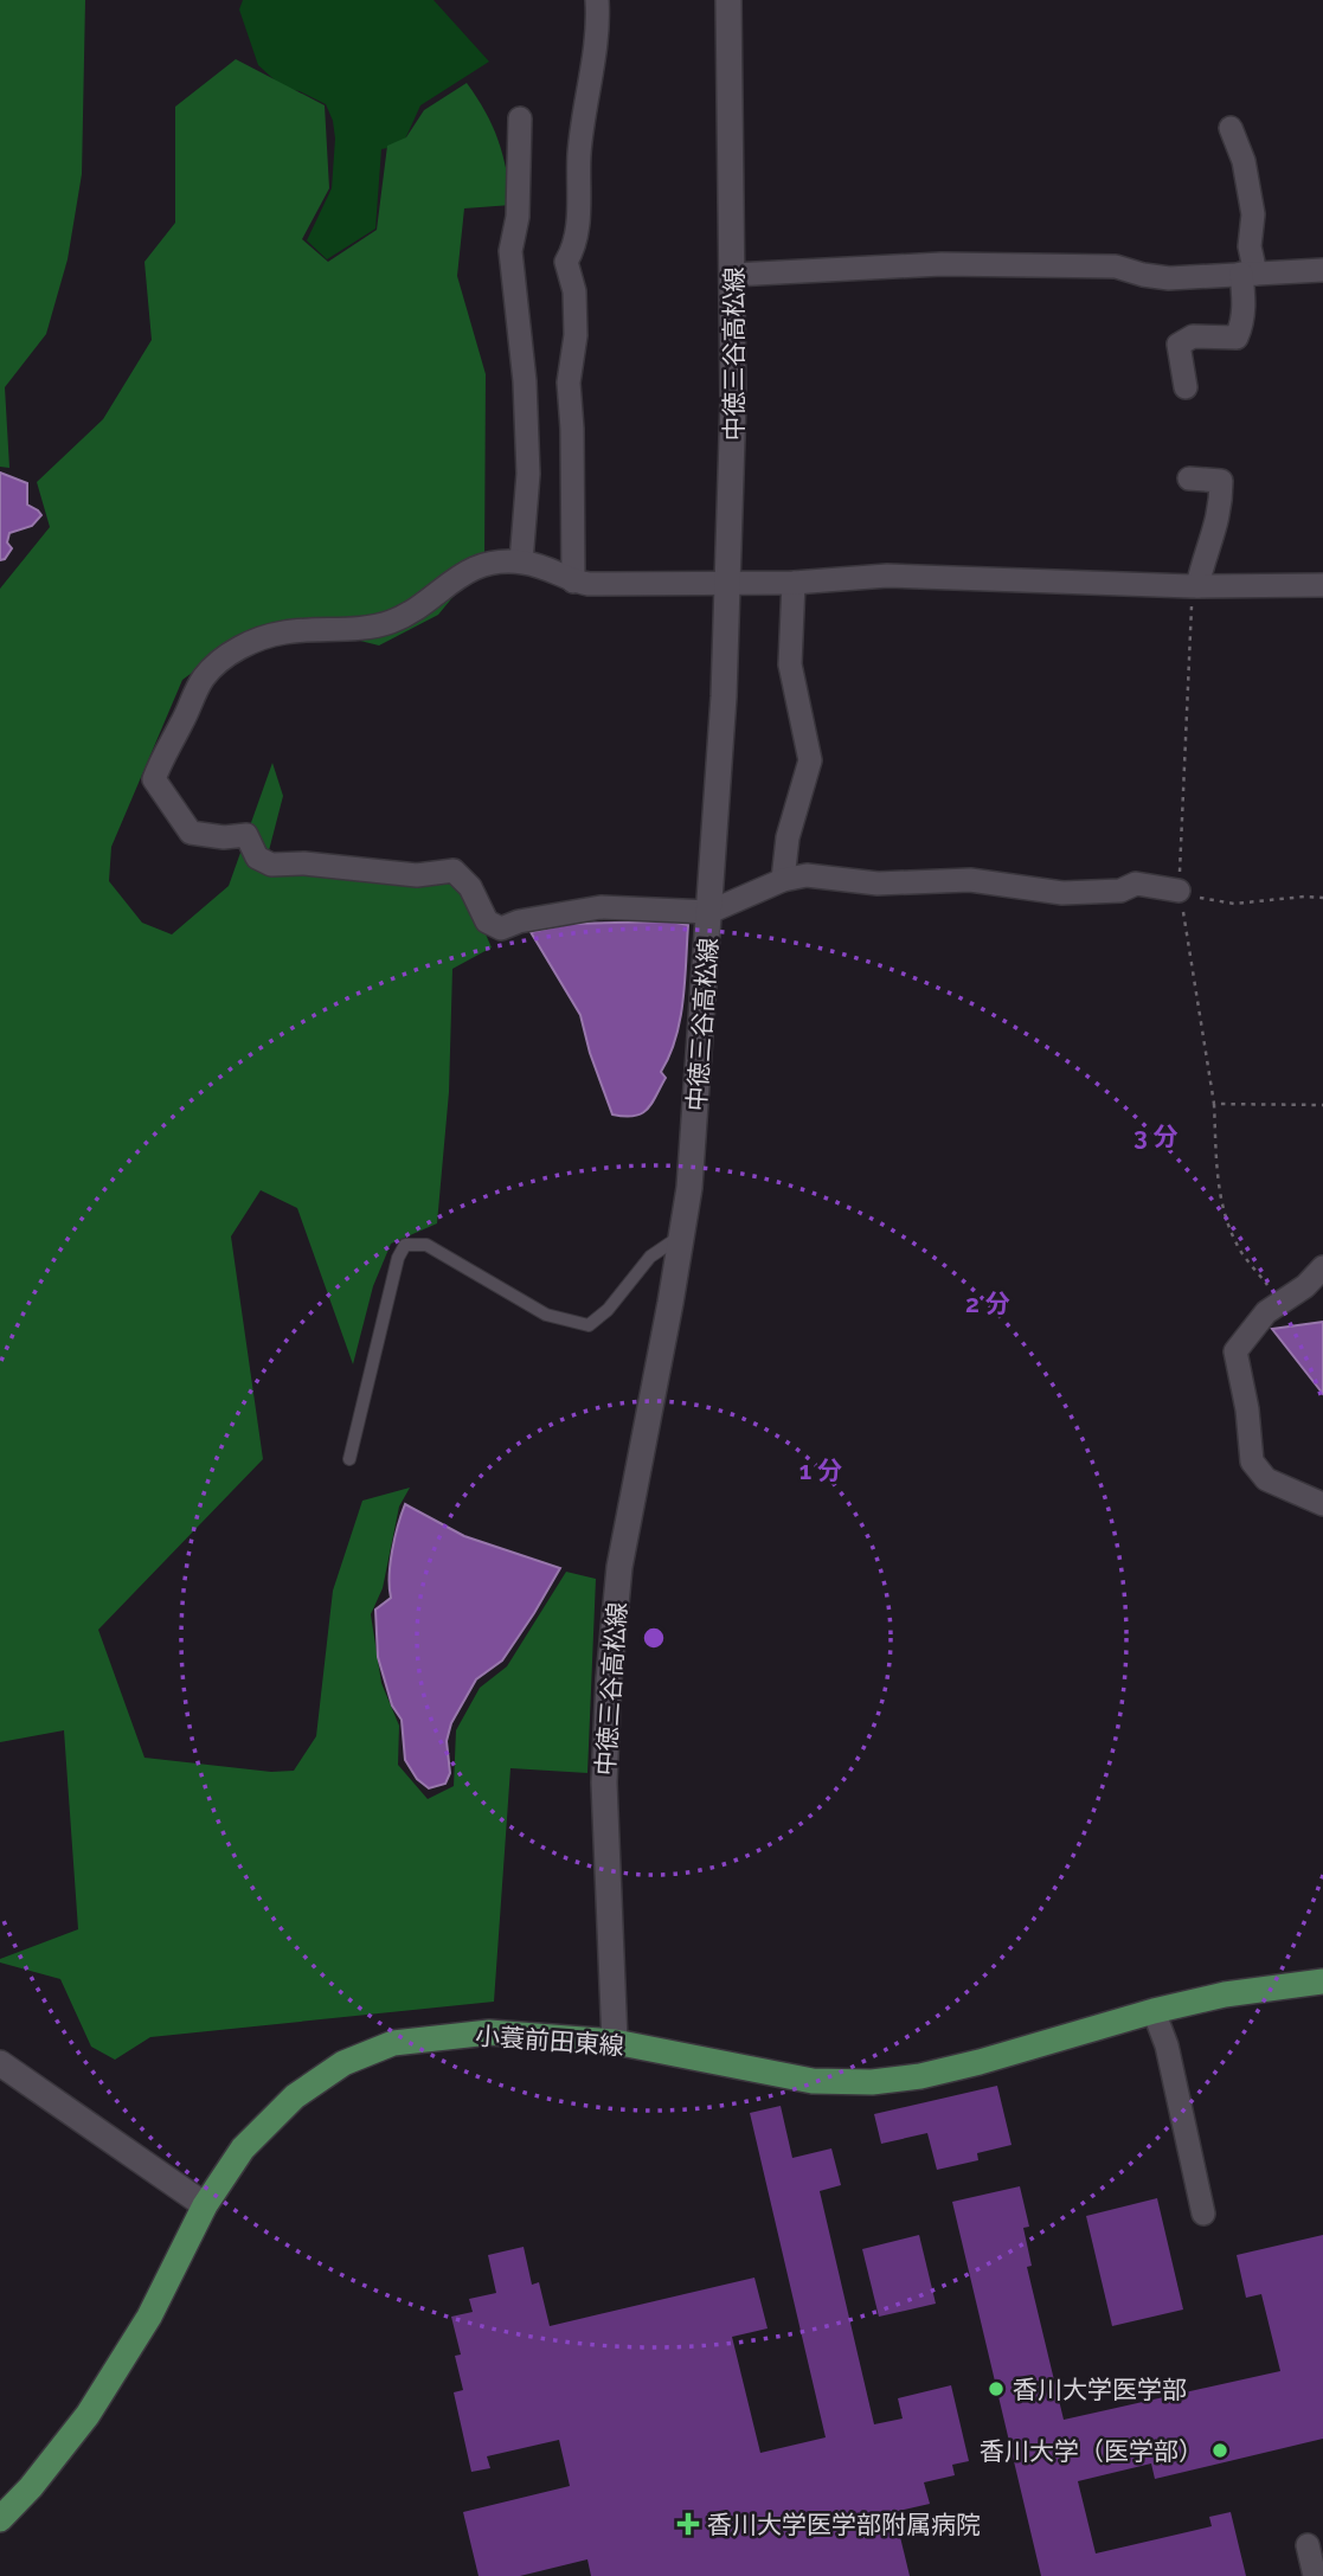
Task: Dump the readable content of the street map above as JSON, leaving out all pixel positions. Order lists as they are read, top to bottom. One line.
{"streets":{"main road":["中徳三谷高松線","小蓑前田東線"]},"crossings":[["中徳三谷高松線","小蓑前田東線"]],"places":{"other":["香川大学医学部","香川大学（医学部）"],"health":["香川大学医学部附属病院"]},"rings":["3 分","2 分","1 分"]}
